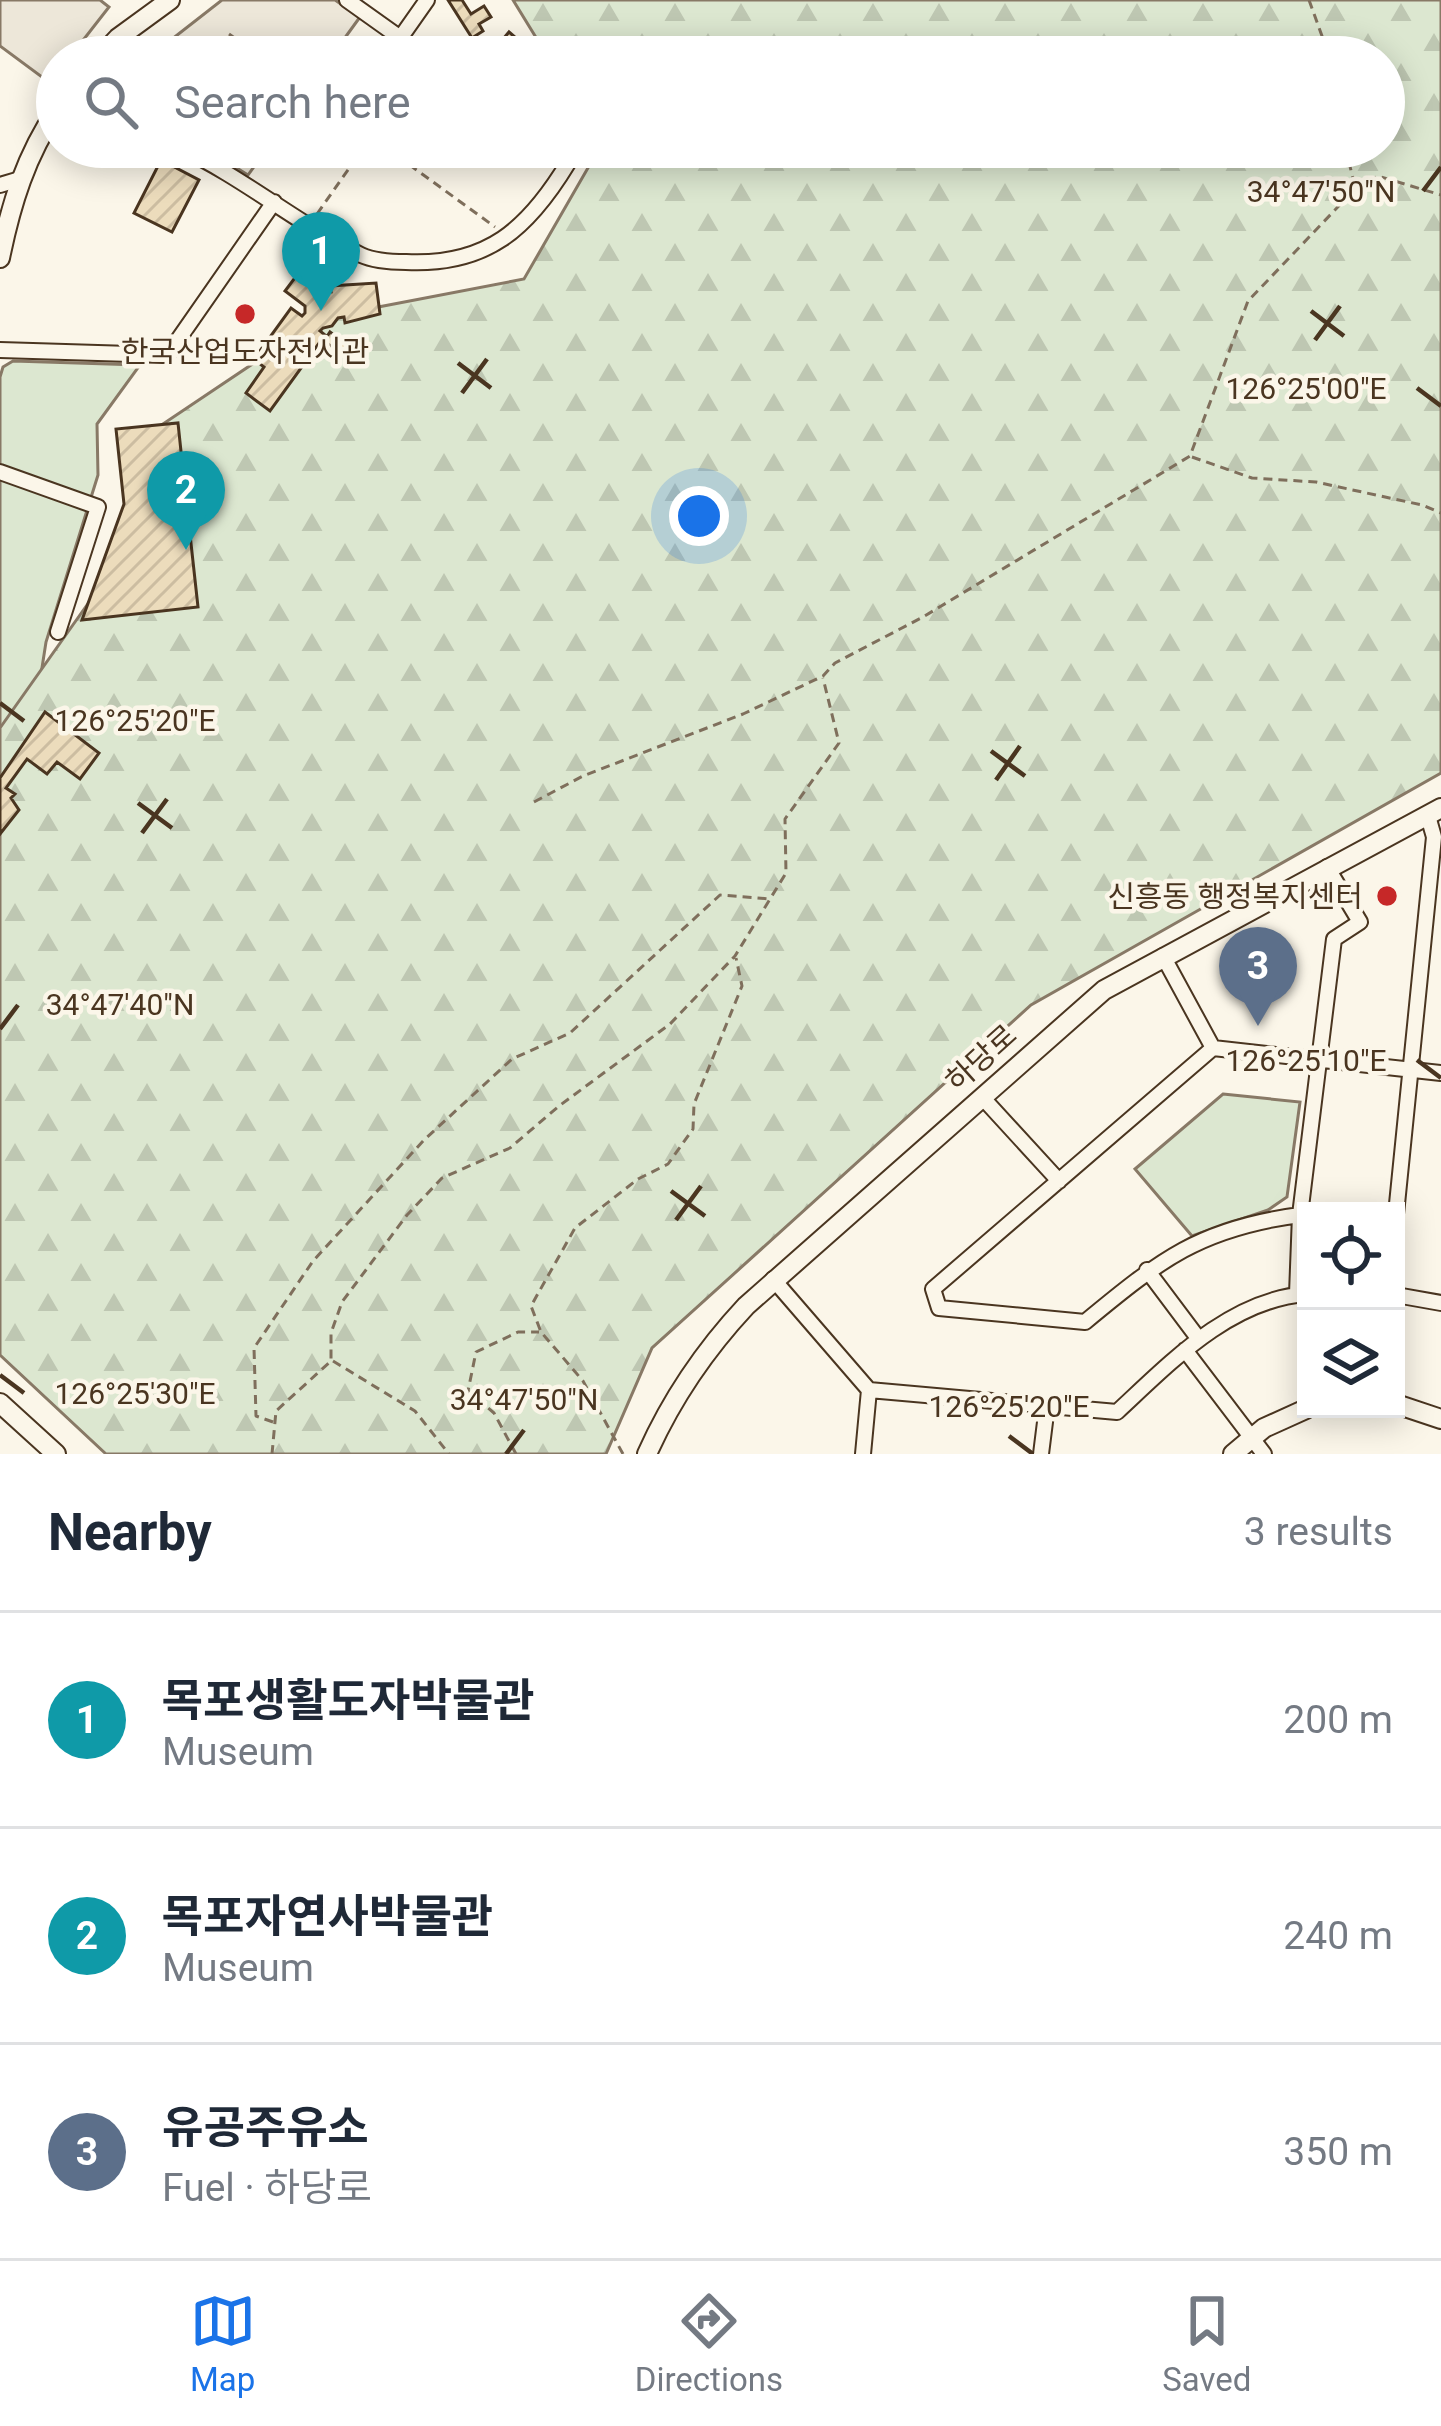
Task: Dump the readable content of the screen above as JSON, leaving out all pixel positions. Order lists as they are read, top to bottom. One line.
{"streets":{"street":["하당로"]},"places":["한국산업도자전시관","신흥동 행정복지센터"],"page":{"search":"Search here","pins":["1","2","3"],"heading":["Nearby","3 results"],"list":[{"mark":"1","name":"목포생활도자박물관","note":"Museum","value":"200 m"},{"mark":"2","name":"목포자연사박물관","note":"Museum","value":"240 m"},{"mark":"3","name":"유공주유소","note":"Fuel · 하당로","value":"350 m"}],"nav":["Map","Directions","Saved"]},"coordinates":["34°47'50\"N","126°25'00\"E","126°25'20\"E","34°47'40\"N","126°25'10\"E","126°25'30\"E"]}
